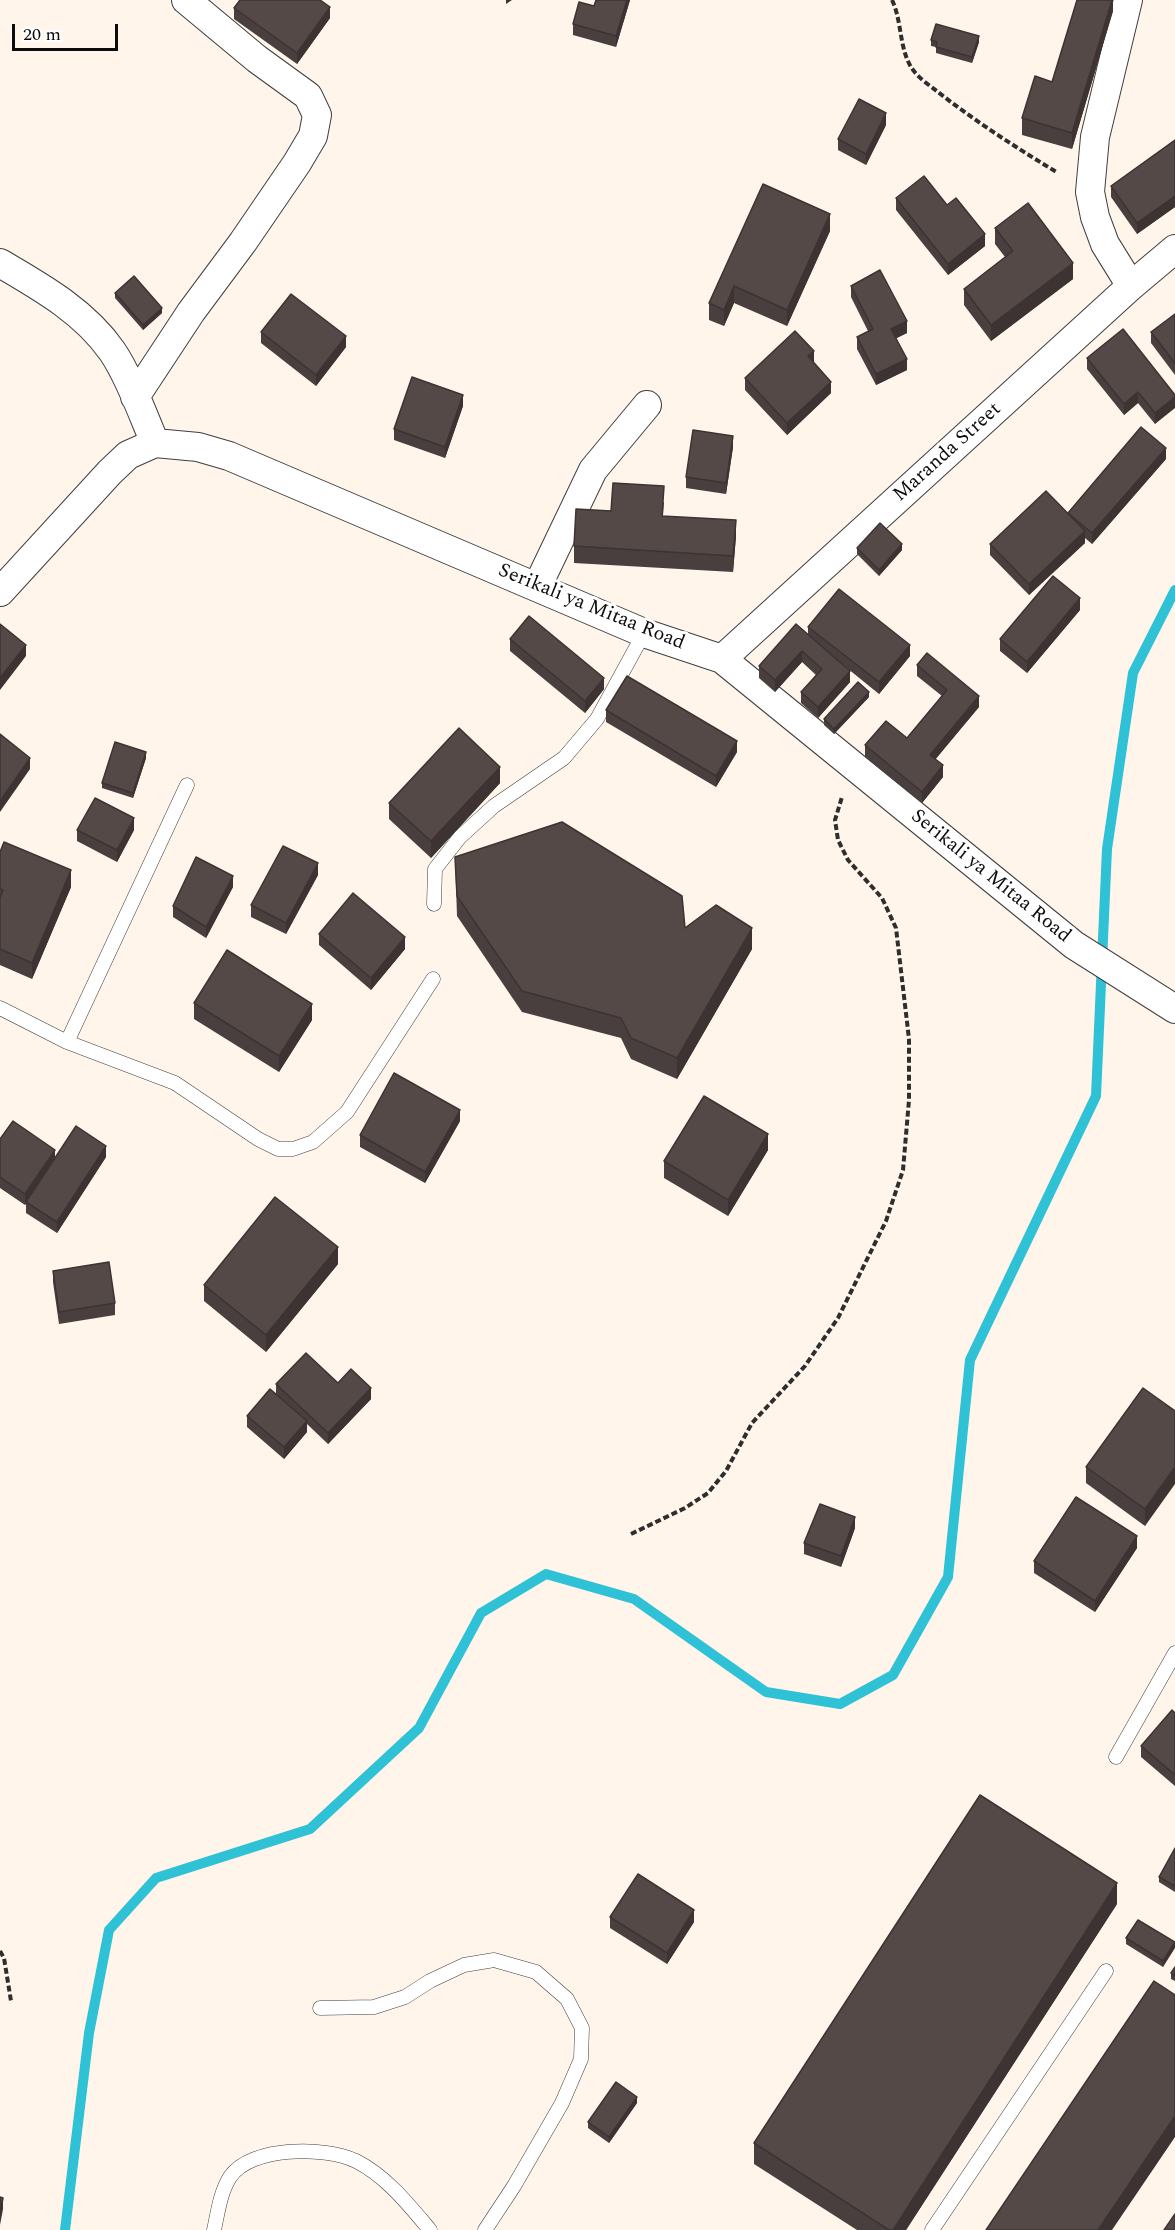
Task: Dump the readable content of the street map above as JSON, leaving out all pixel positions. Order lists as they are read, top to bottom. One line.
{"streets":{"street":["Maranda Street","Serikali ya Mitaa Road"]},"crossings":[["Maranda Street","Serikali ya Mitaa Road"]],"scale_bar":"20 m"}
